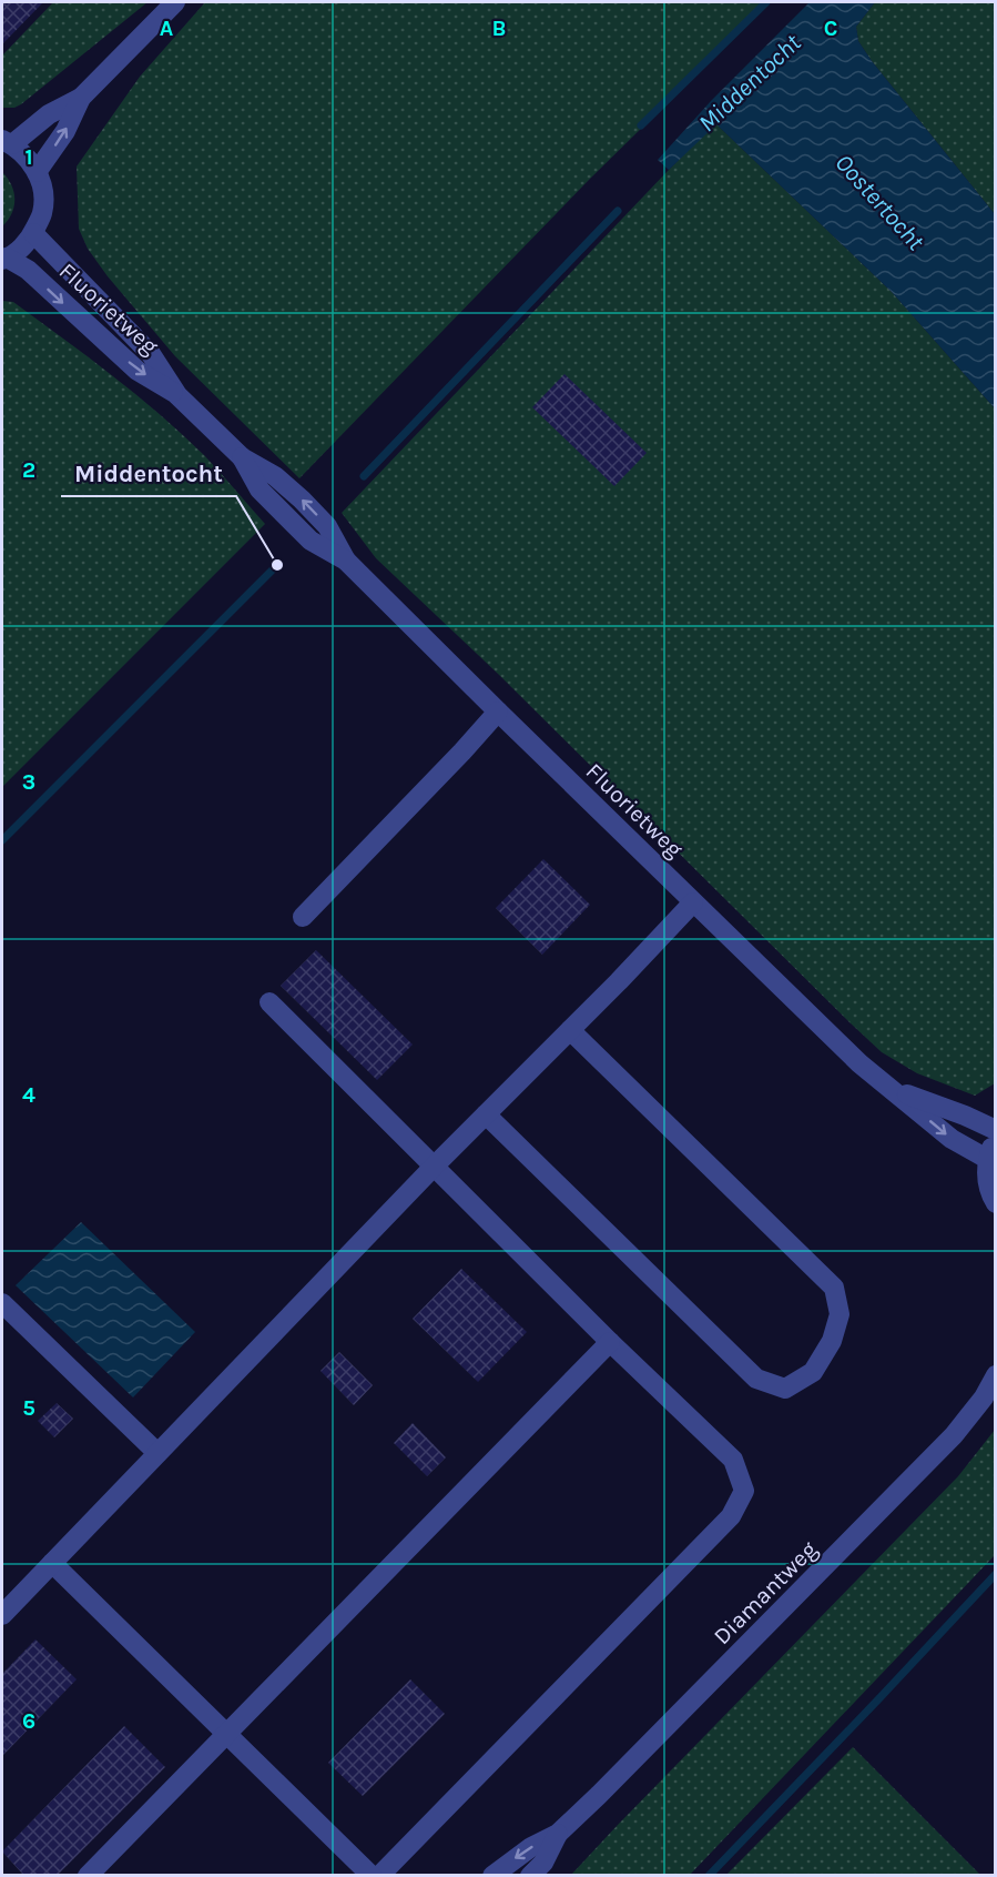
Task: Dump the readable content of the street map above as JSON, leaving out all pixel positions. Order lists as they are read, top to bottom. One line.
{"streets":{"street":["Fluorietweg","Diamantweg"]},"water":["Middentocht","Oostertocht"],"places":["Middentocht"],"grid":{"columns":["A","B","C"],"rows":["1","2","3","4","5","6"]}}
